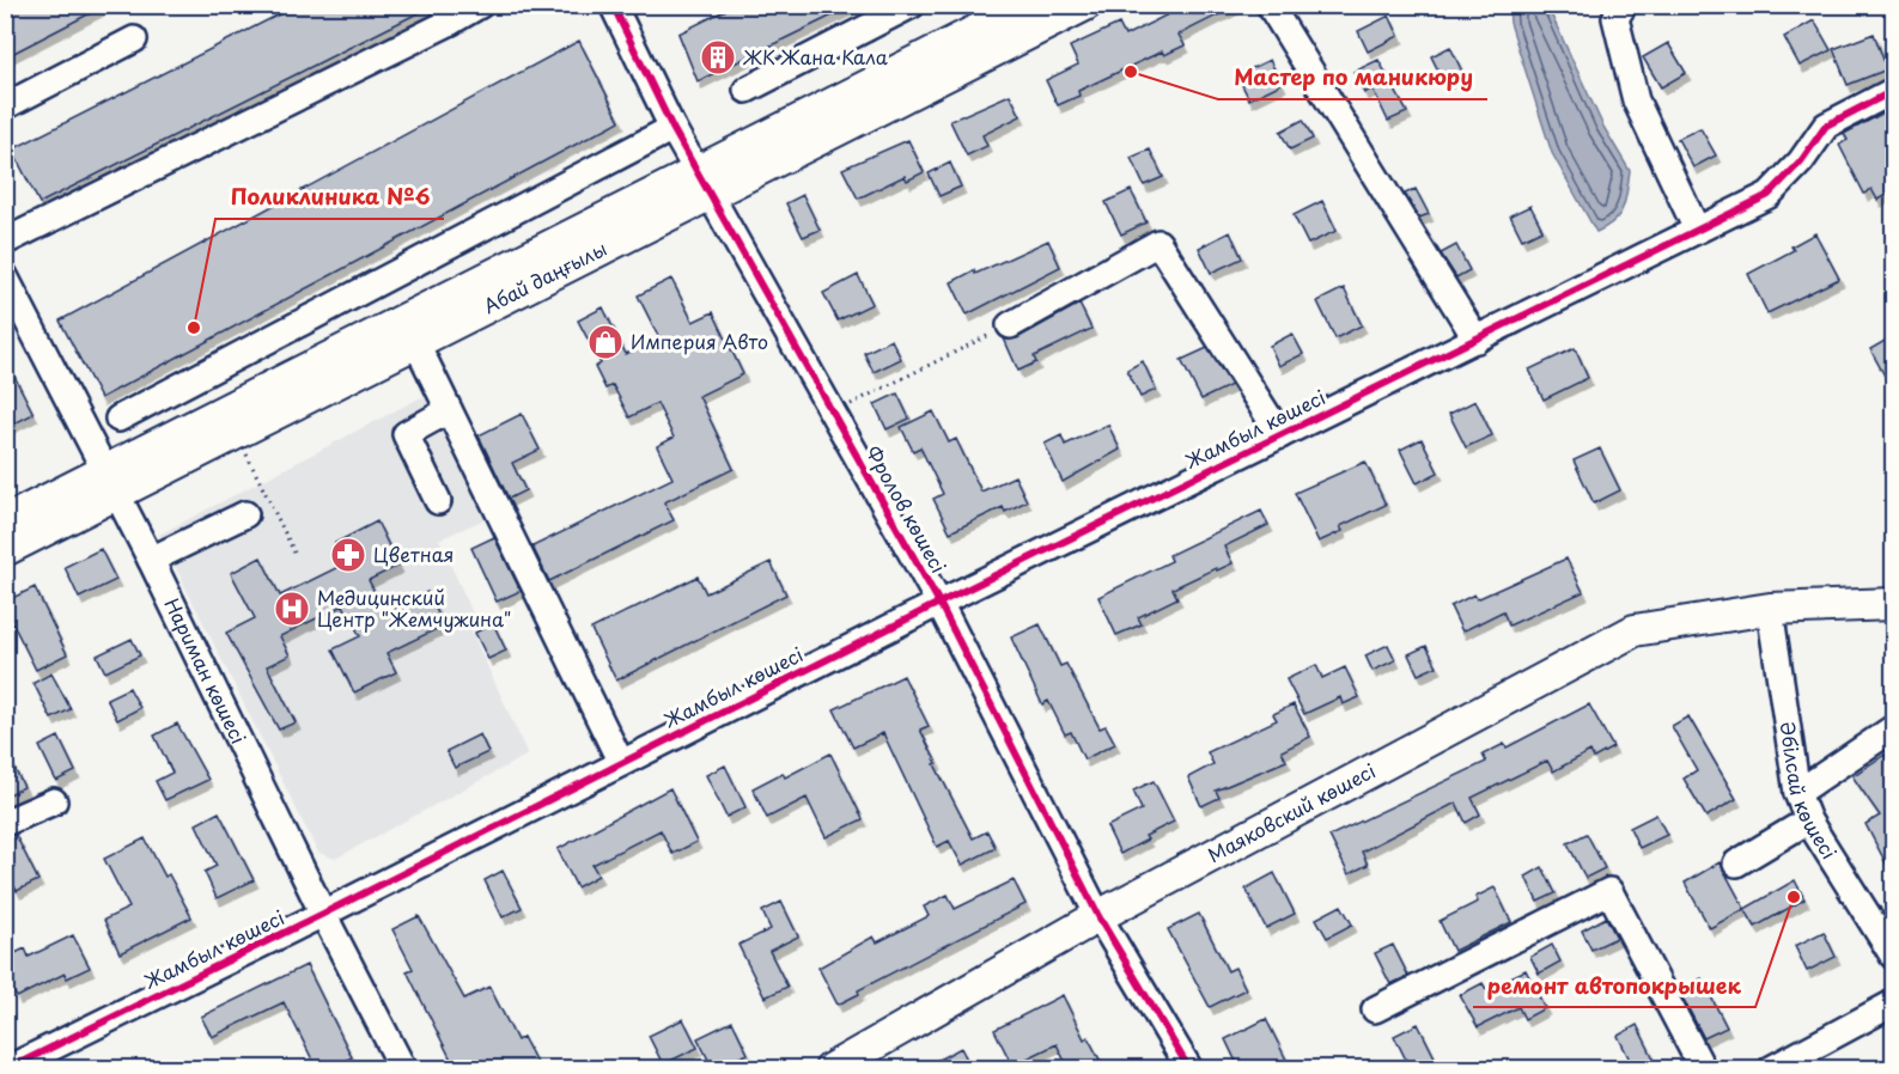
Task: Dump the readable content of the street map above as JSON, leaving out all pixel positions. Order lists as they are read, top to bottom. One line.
{"streets":{"main road":["Абай даңғылы","Маяковский көшесі"],"street":["Жамбыл көшесі","Фролов көшесі","Нариман көшесі","Әбілсай көшесі"]},"crossings":[["Абай даңғылы","Фролов көшесі"],["Абай даңғылы","Нариман көшесі"],["Жамбыл көшесі","Фролов көшесі"],["Жамбыл көшесі","Нариман көшесі"],["Фролов көшесі","Маяковский көшесі"],["Әбілсай көшесі","Маяковский көшесі"]],"places":{"building":["ЖК Жана Кала"],"other":["Мастер по маникюру","Поликлиника №6","ремонт автопокрышек"],"shop":["Империя Авто"],"pharmacy":["Цветная"],"hospital":["Медицинский Центр \"Жемчужина\""]}}
